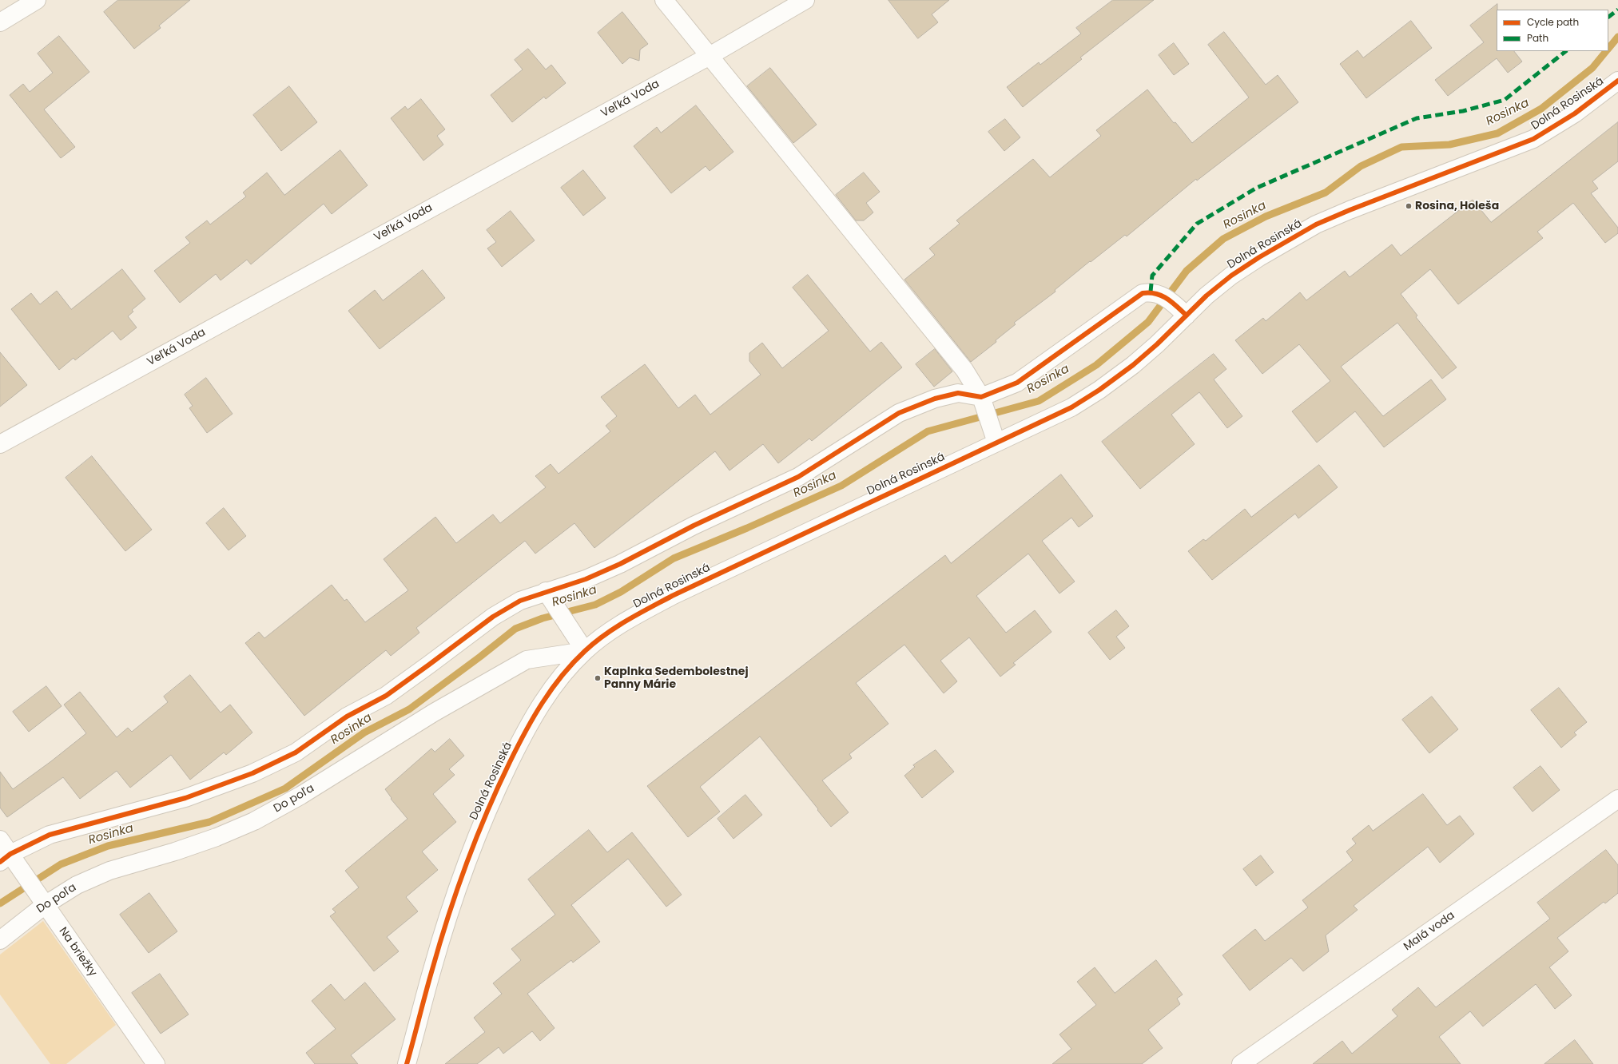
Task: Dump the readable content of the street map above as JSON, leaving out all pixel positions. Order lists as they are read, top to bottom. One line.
{"streets":{"street":["Veľká Voda","Dolná Rosinská","Do poľa","Malá voda","Na briežky"]},"crossings":[["Dolná Rosinská","Do poľa"],["Do poľa","Na briežky"]],"water":["Rosinka"],"places":["Rosina, Holeša","Kaplnka Sedembolestnej Panny Márie"],"legend":["Cycle path","Path"]}
